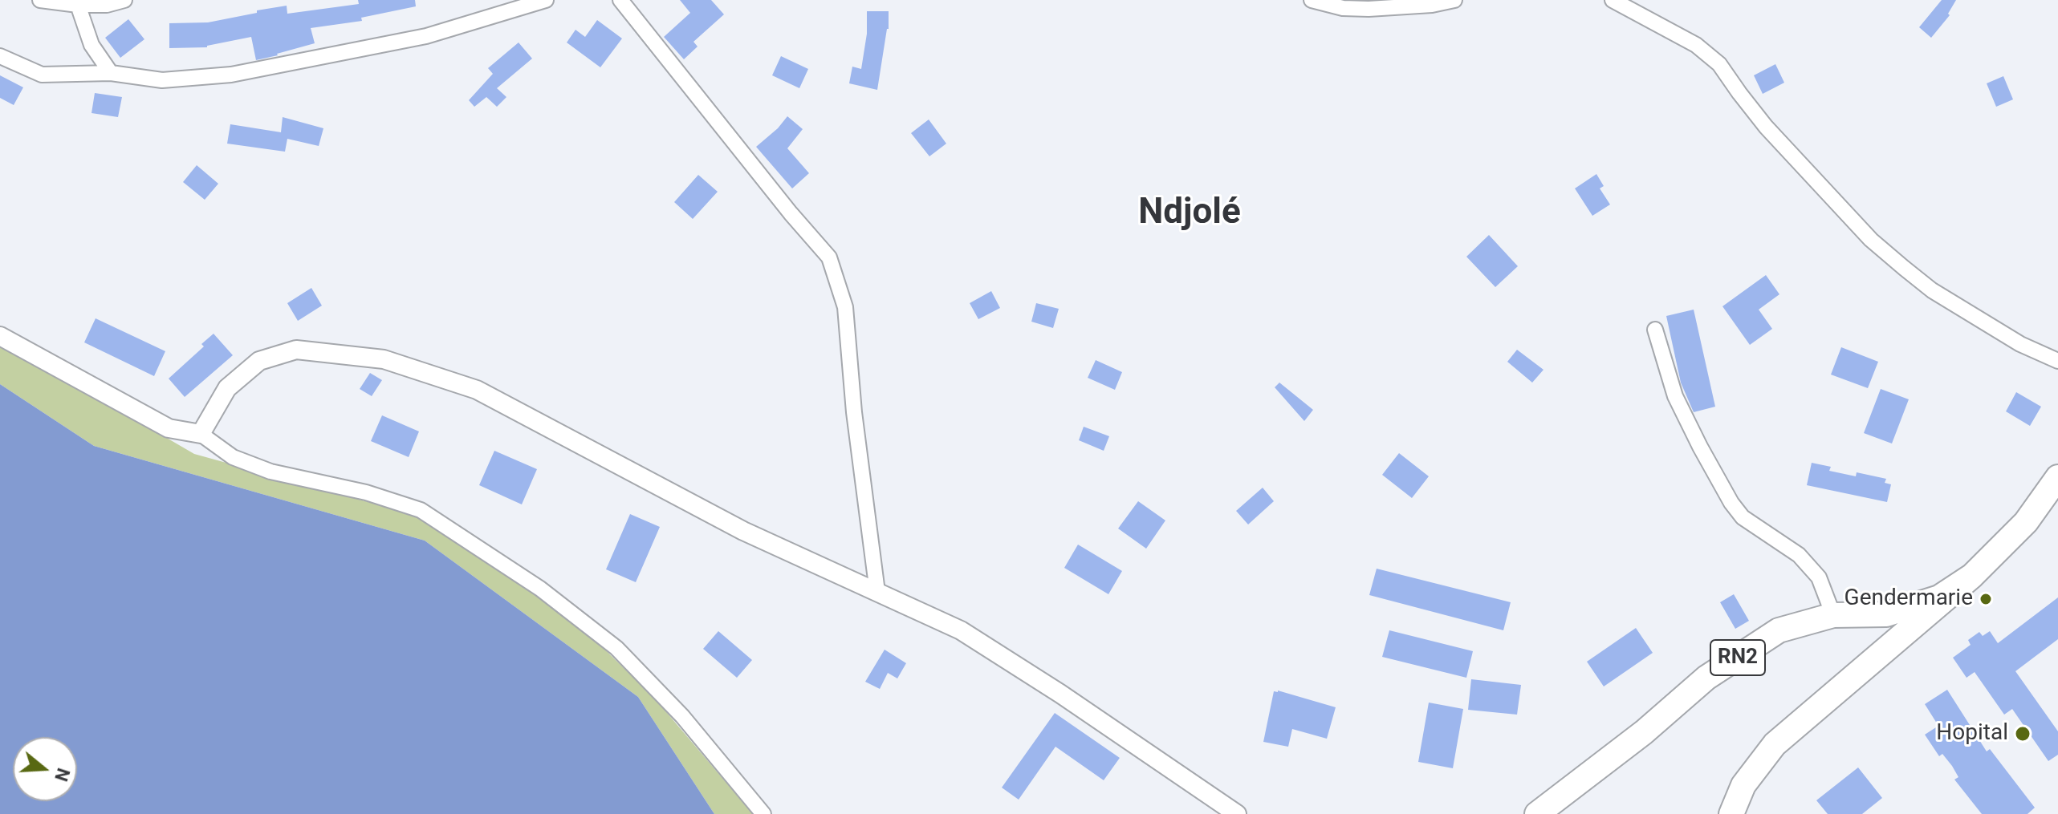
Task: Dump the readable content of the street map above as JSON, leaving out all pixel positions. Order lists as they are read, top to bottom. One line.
{"streets":{"highway":["RN2"]},"districts":["Ndjolé"],"places":["Gendermarie","Hopital"],"north":"right"}
